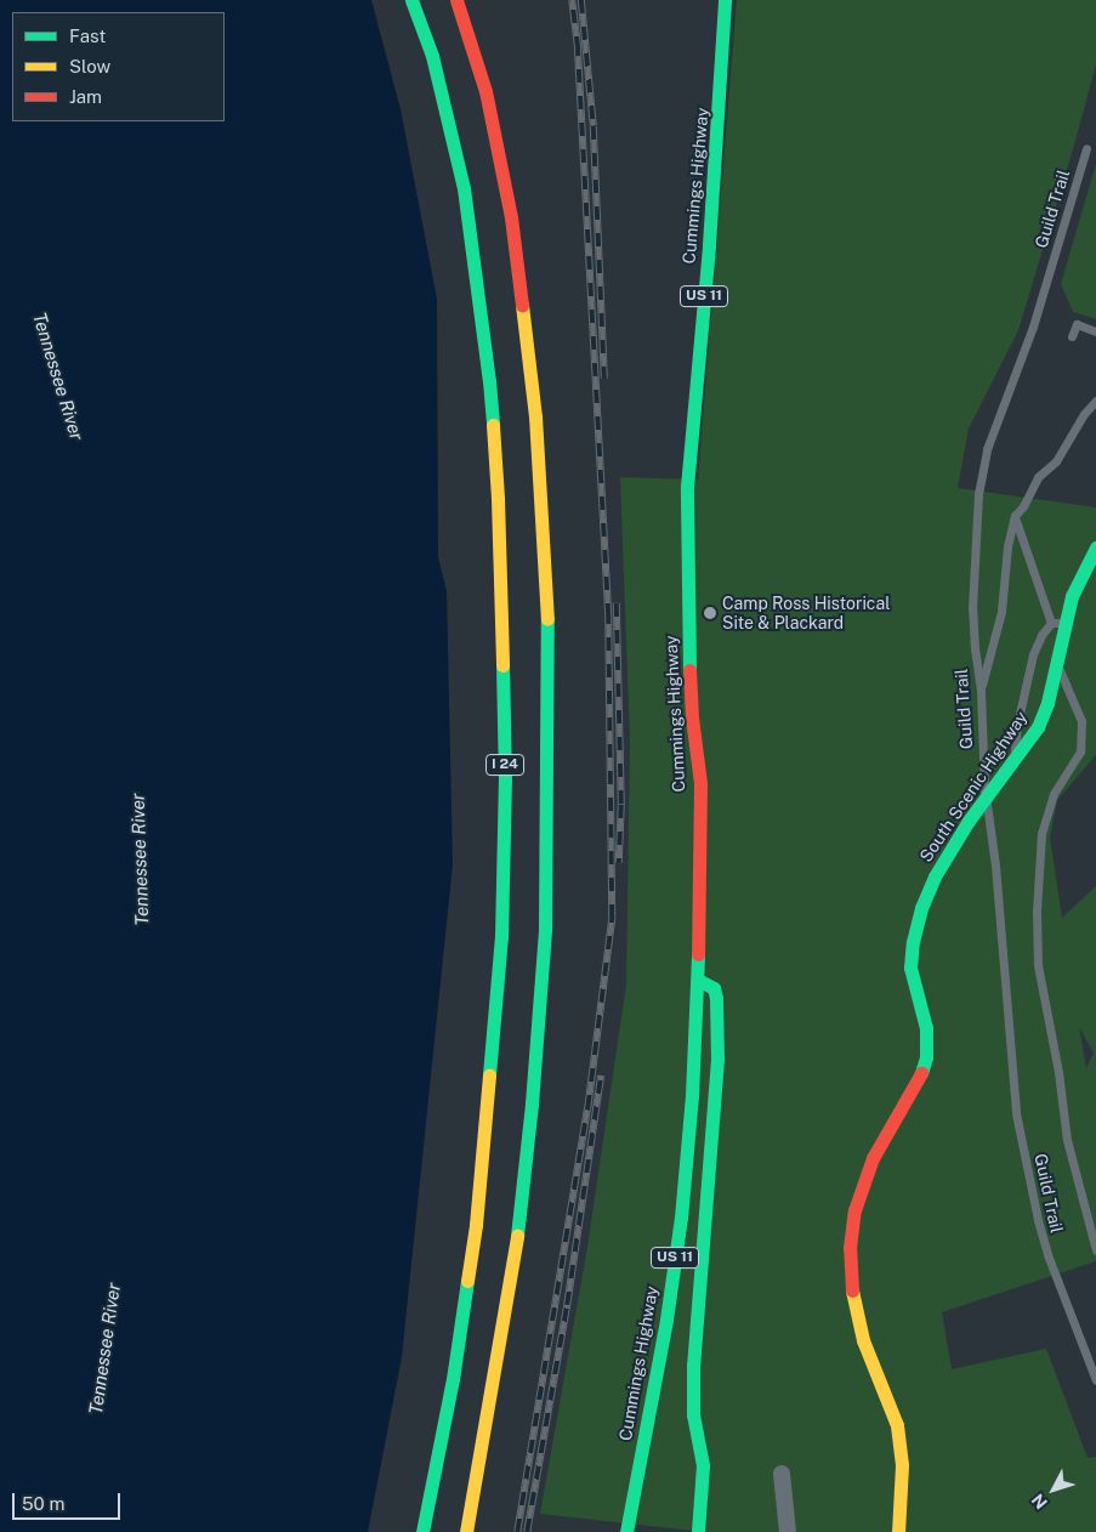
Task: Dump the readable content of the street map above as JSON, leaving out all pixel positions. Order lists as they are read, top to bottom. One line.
{"streets":{"main road":["Cummings Highway","US 11","I 24","South Scenic Highway"],"lane":["Guild Trail"]},"crossings":[["Guild Trail","South Scenic Highway"]],"water":["Tennessee River"],"places":["Camp Ross Historical Site & Plackard"],"legend":["Fast","Slow","Jam"],"scale_bar":"50 m","north":"bottom left"}
